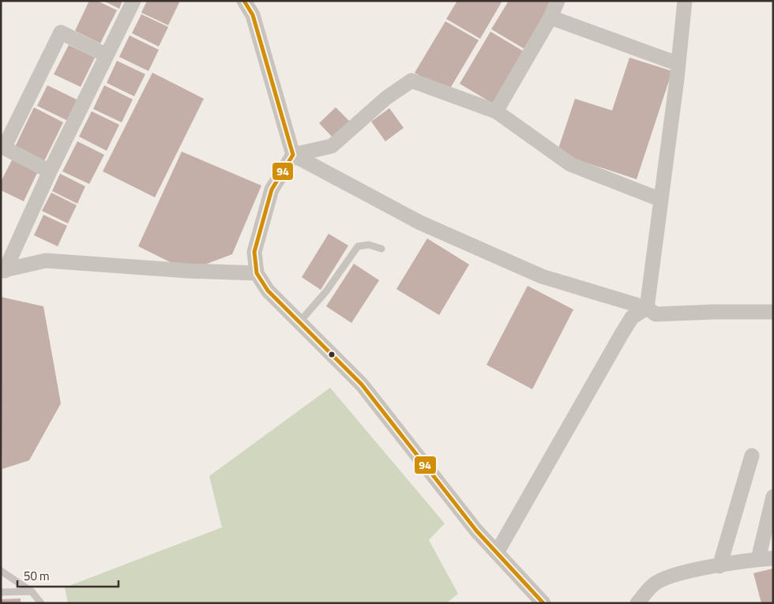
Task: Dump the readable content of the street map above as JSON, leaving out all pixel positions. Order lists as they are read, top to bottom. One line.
{"lines":["transit line 94"],"scale_bar":"50 m"}
